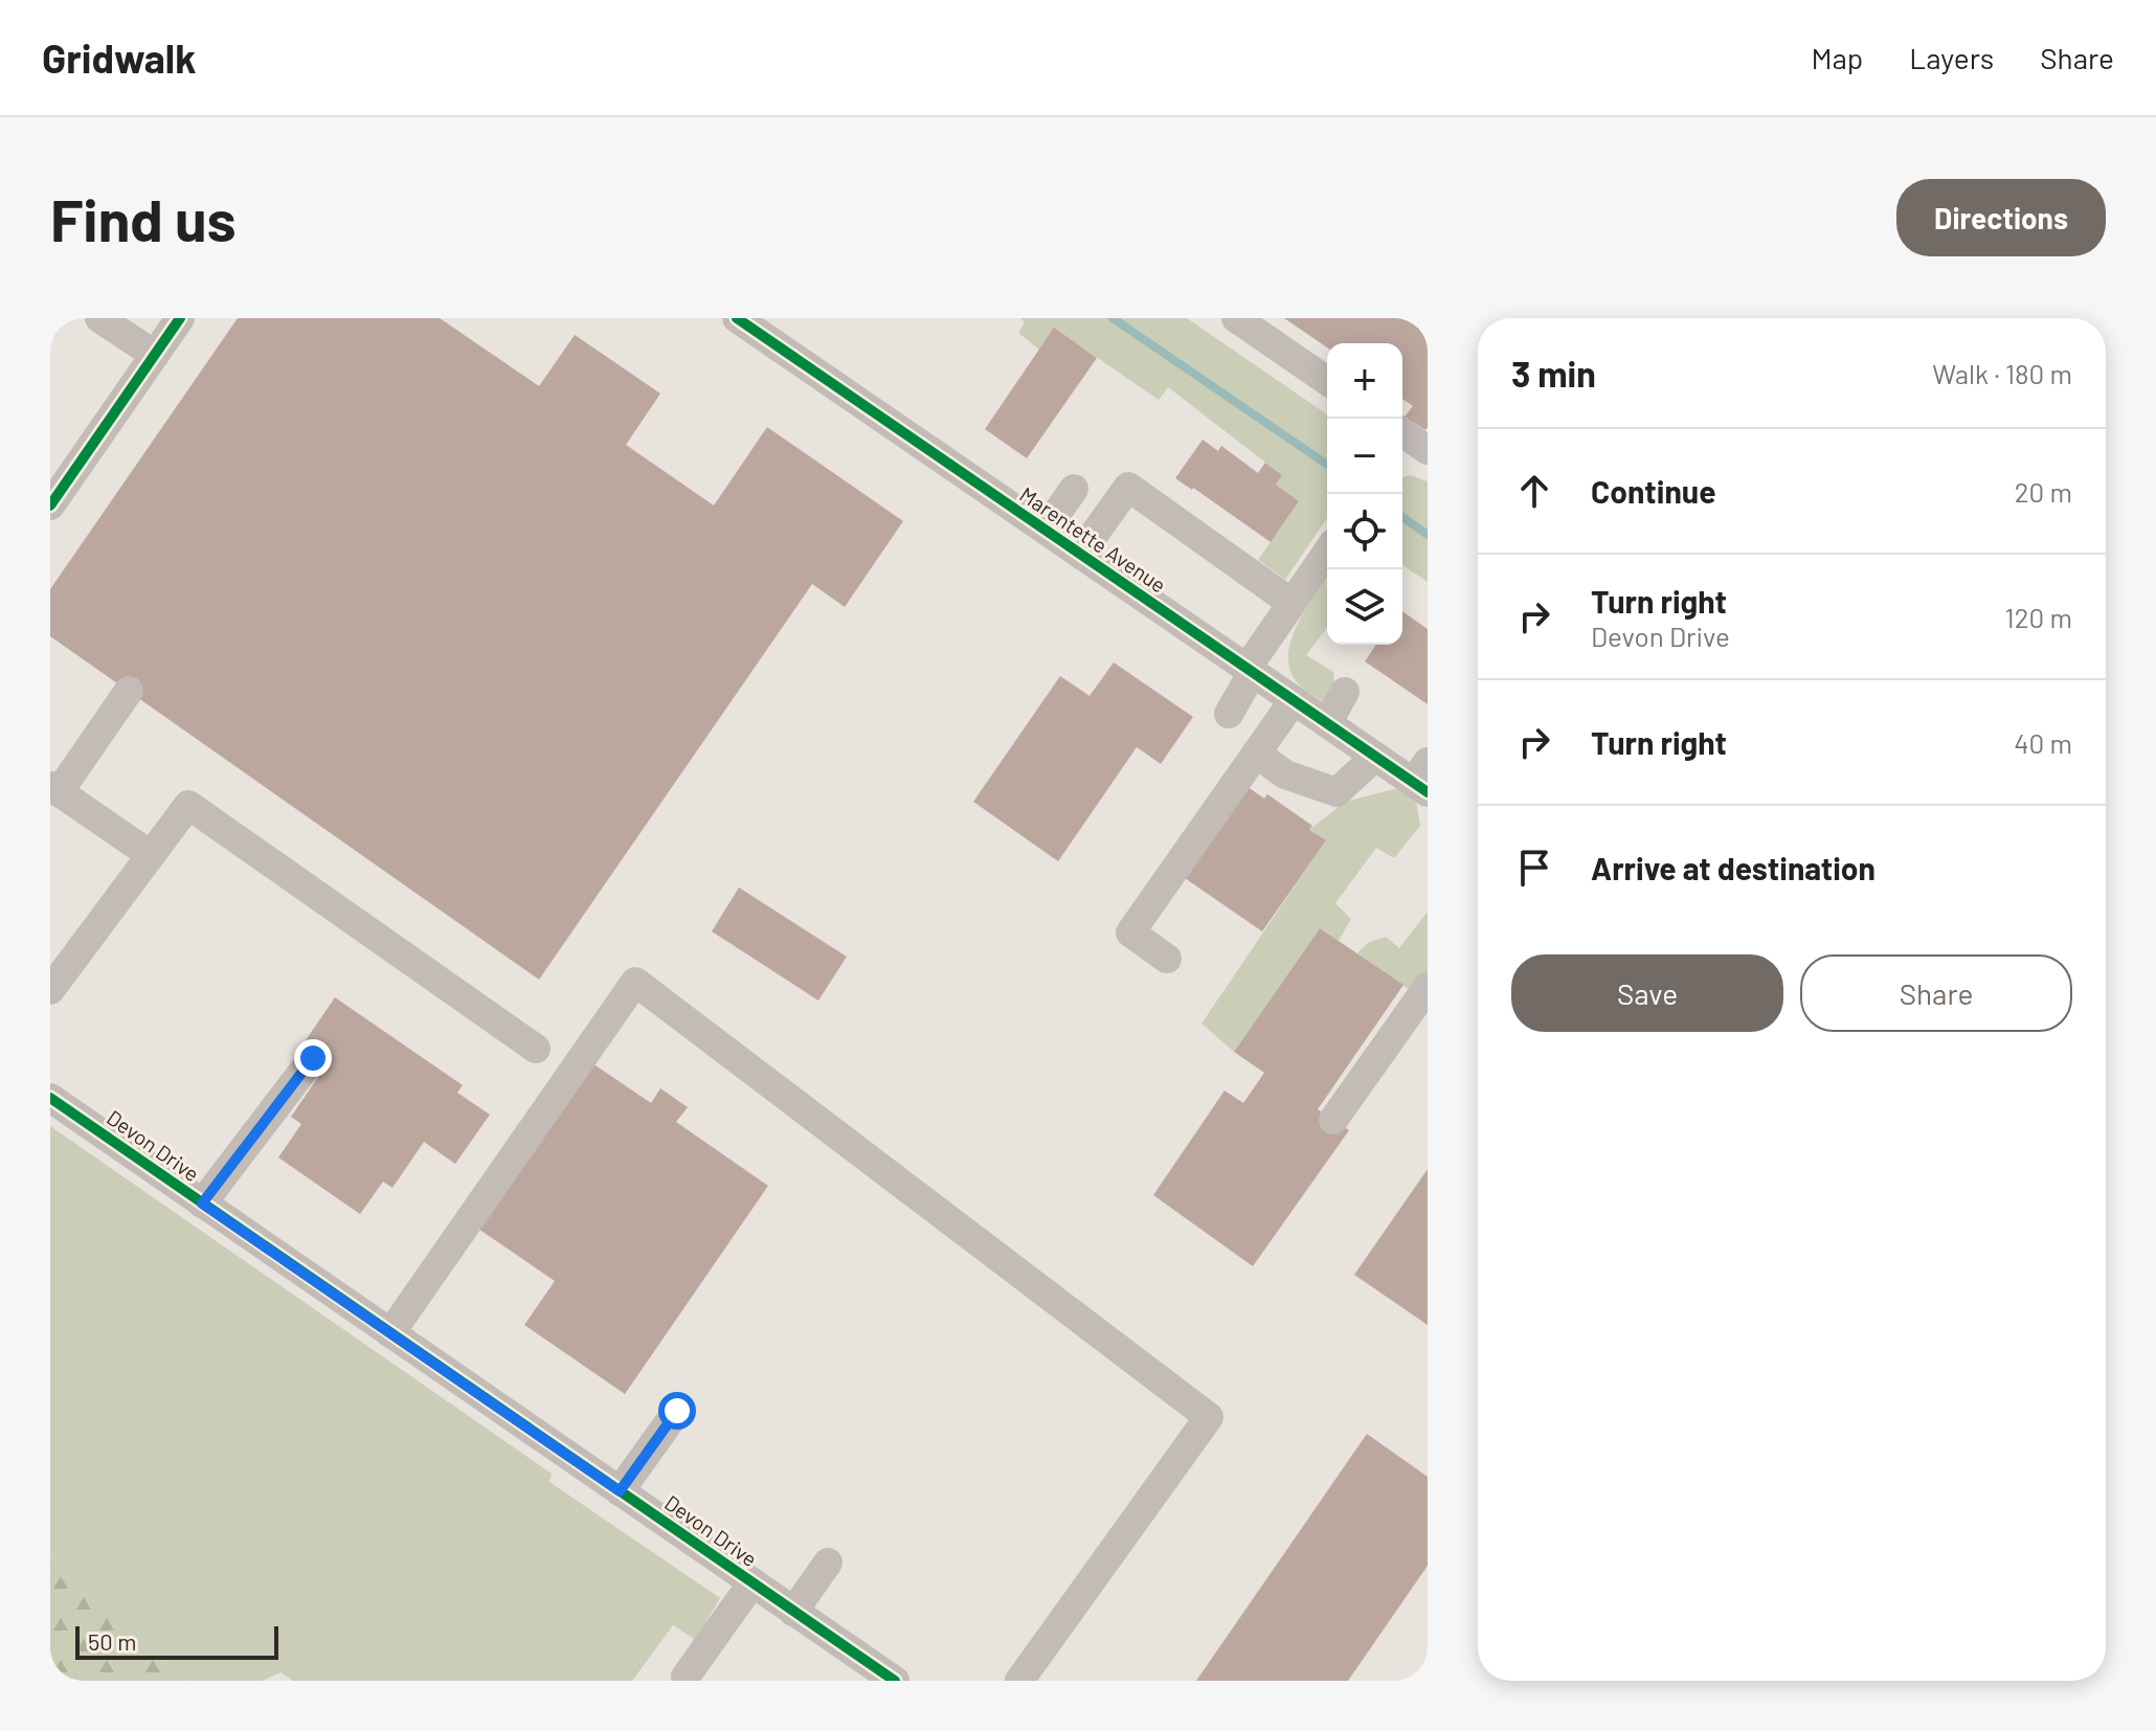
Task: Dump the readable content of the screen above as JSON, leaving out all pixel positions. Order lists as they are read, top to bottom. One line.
{"streets":{"street":["Marentette Avenue","Devon Drive"]},"scale_bar":"50 m","page":{"header":"Gridwalk","nav":["Map","Layers","Share"],"buttons":["Directions",["Save","Share"]],"title":"Find us","heading":["3 min","Walk · 180 m"],"map_buttons":["+","−"],"list":[["Continue","20 m"],["Turn right","Devon Drive","120 m"],["Turn right","40 m"],"Arrive at destination"],"scale":"50 m"}}
